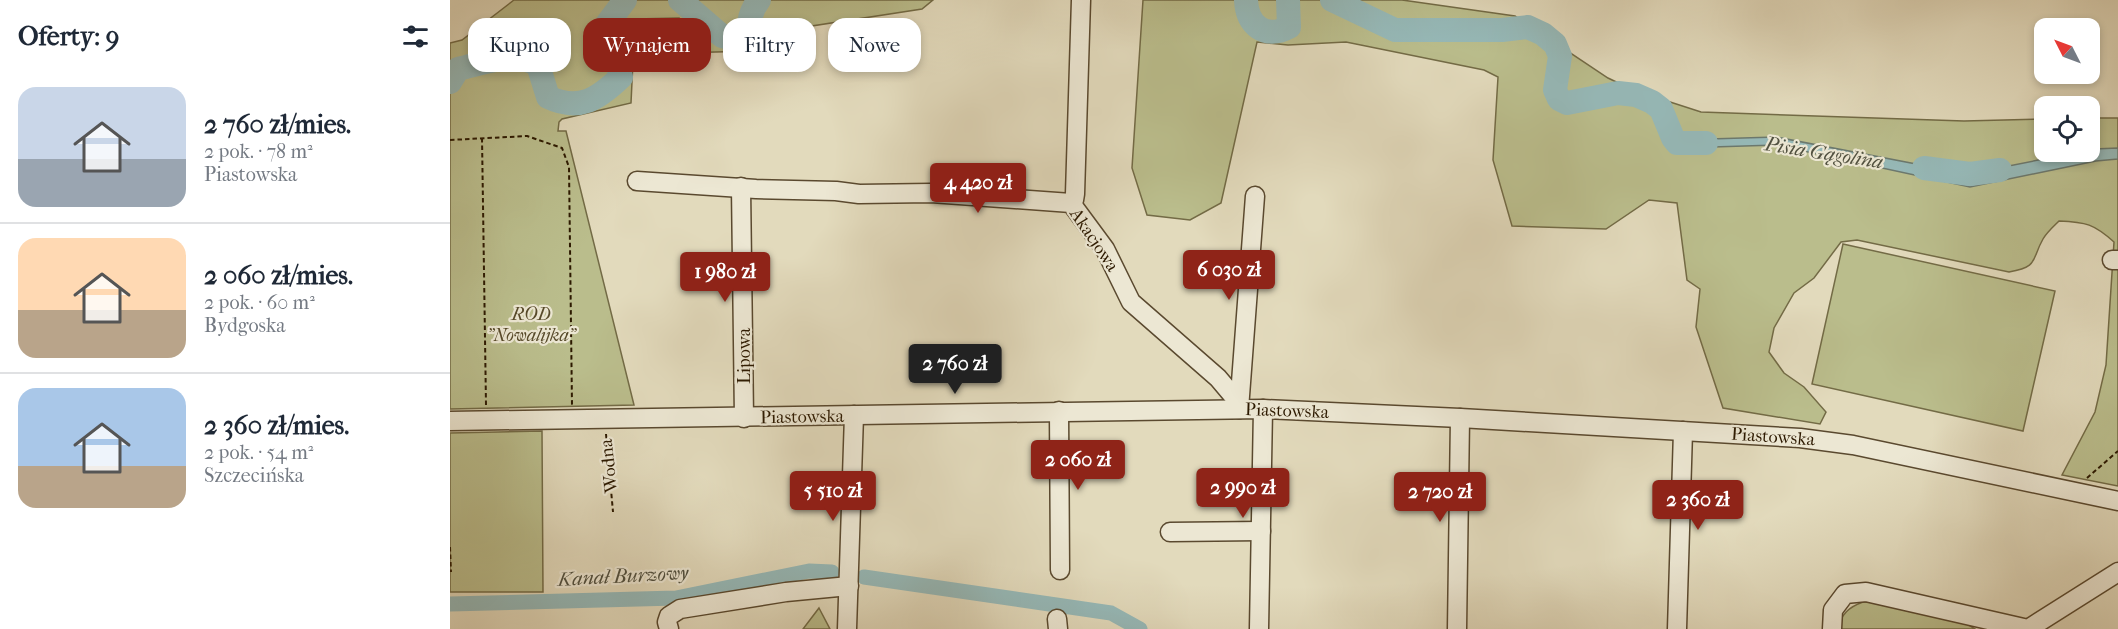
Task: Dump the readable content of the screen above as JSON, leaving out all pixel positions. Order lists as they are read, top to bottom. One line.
{"streets":{"street":["Akacjowa","Lipowa","Piastowska"],"path":["Wodna"]},"crossings":[["Akacjowa","Lipowa"],["Akacjowa","Piastowska"],["Lipowa","Piastowska"],["Piastowska","Wodna"]],"water":["Pisia Gągolina","Kanał Burzowy"],"parks":["ROD \"Nowalijka\""],"north":"top left","page":{"heading":"Oferty: 9","chip":["Kupno","Wynajem","Filtry","Nowe"],"list":[{"name":"2 760 zł/mies.","note":"2 pok. · 78 m² · Piastowska"},{"name":"2 060 zł/mies.","note":"2 pok. · 60 m² · Bydgoska"},{"name":"2 360 zł/mies.","note":"2 pok. · 54 m² · Szczecińska"}],"price":["4 420 zł","6 030 zł","1 980 zł","2 760 zł","2 060 zł","2 990 zł","5 510 zł","2 720 zł","2 360 zł"]}}
